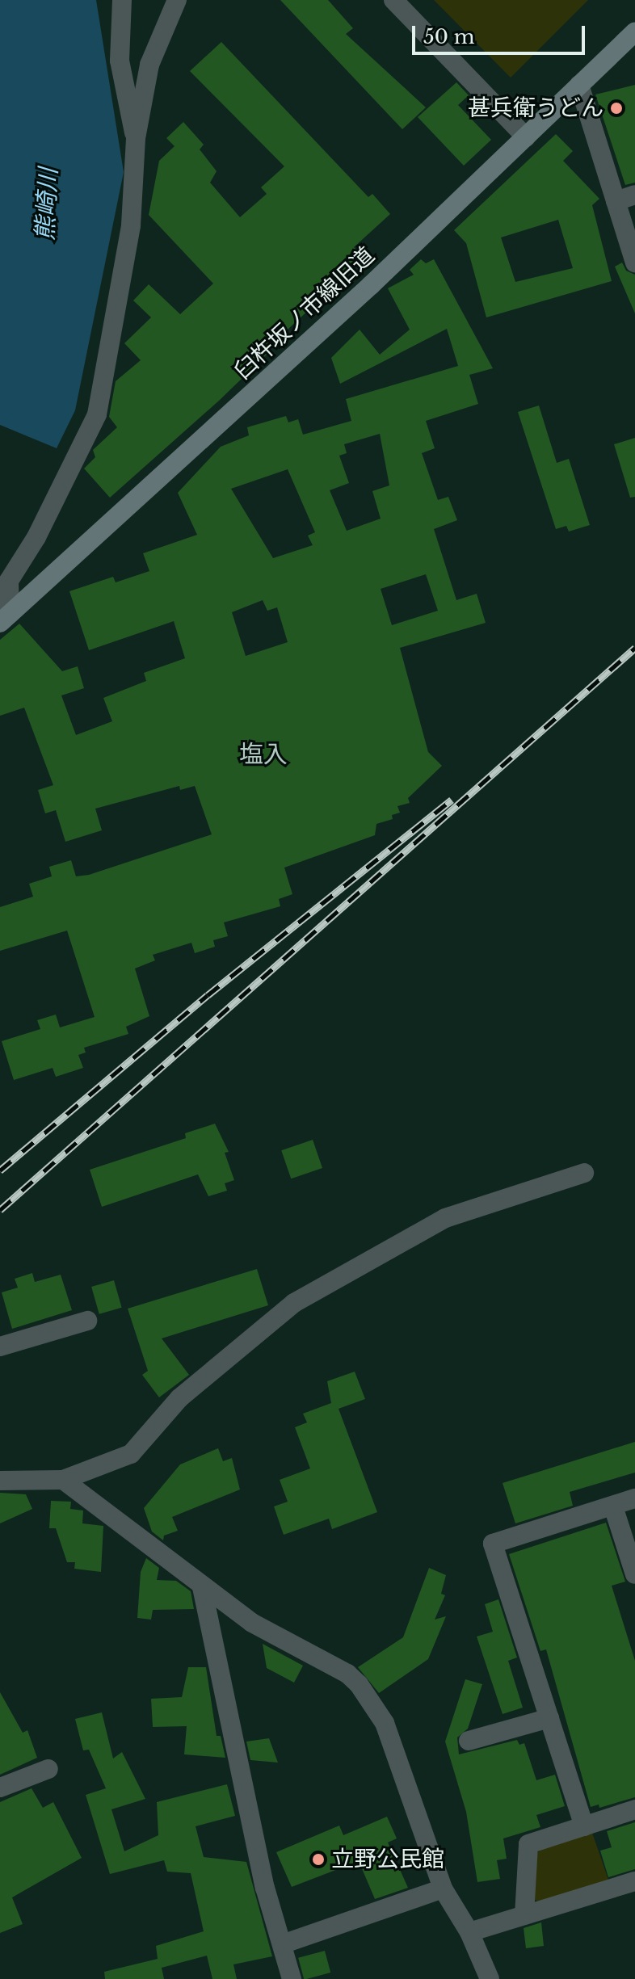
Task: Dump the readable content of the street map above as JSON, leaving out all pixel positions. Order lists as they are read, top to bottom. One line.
{"streets":{"street":["臼杵坂ノ市線旧道"]},"districts":["塩入"],"water":["熊崎川"],"places":["甚兵衛うどん","立野公民館"],"scale_bar":"50 m"}
